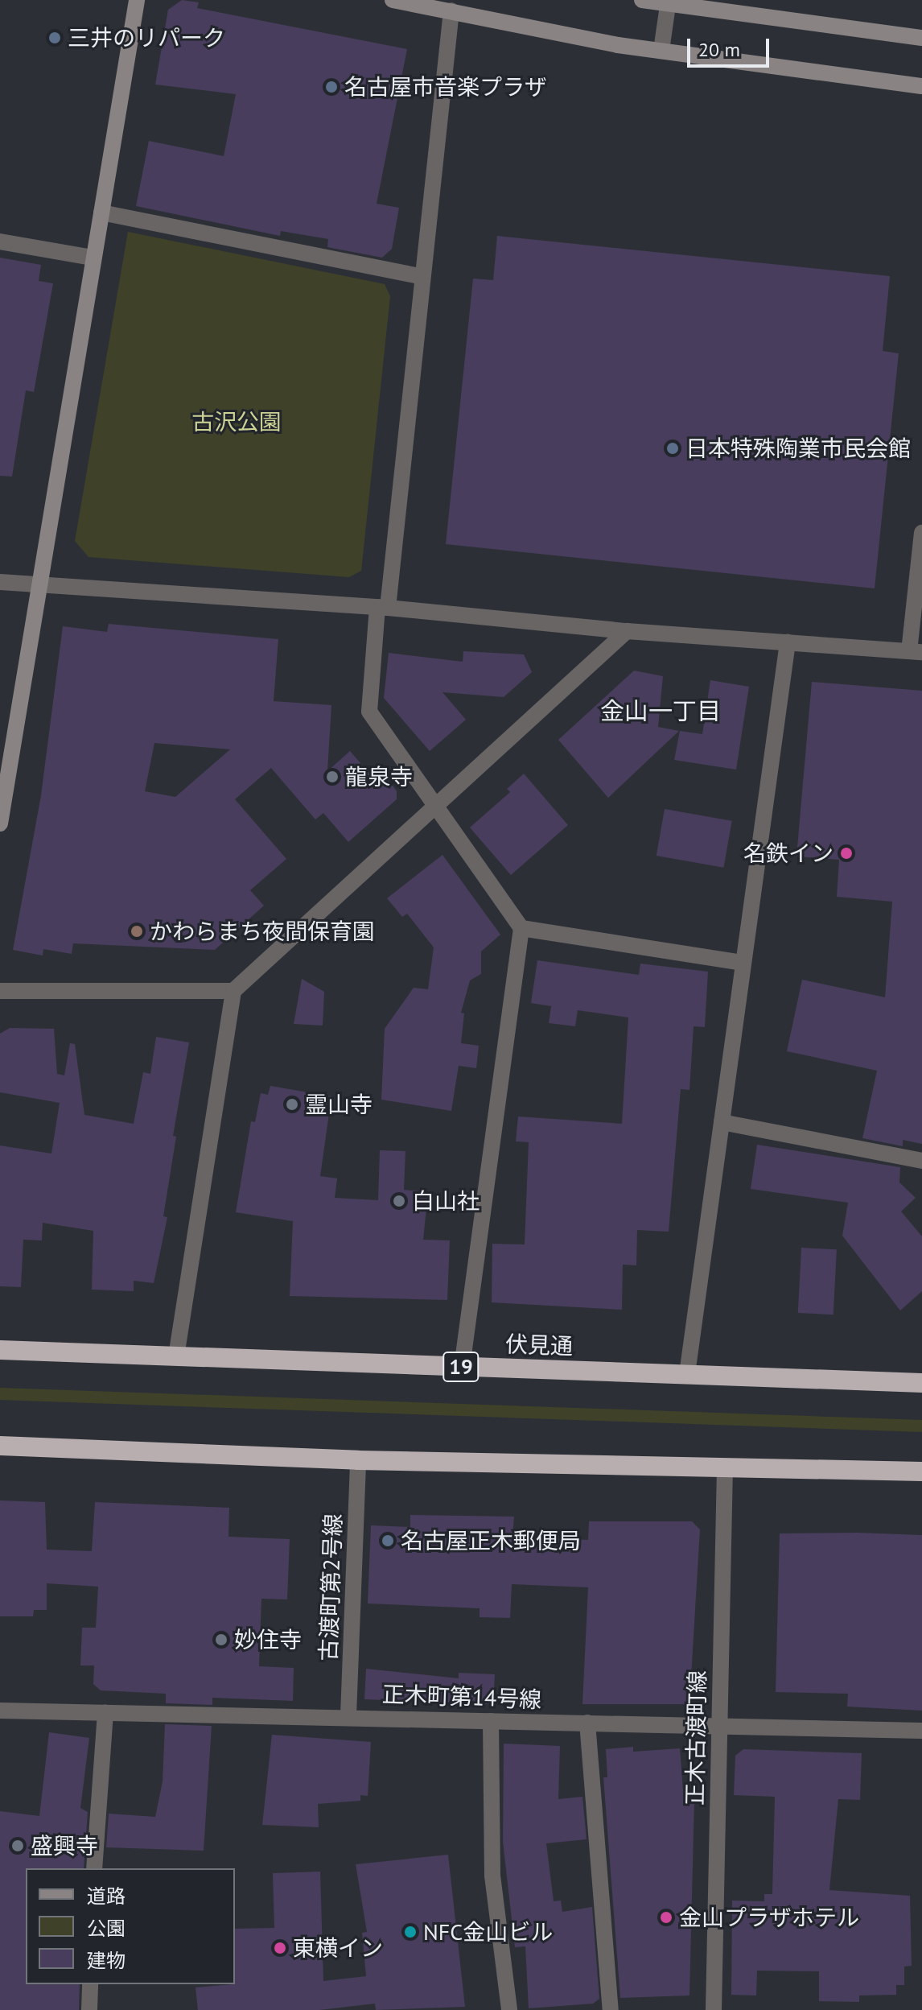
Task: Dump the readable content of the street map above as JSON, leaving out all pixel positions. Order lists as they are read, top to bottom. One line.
{"streets":{"highway":["伏見通","19"],"street":["古渡町第2号線","正木町第14号線","正木古渡町線"]},"crossings":[["古渡町第2号線","正木町第14号線"],["正木町第14号線","正木古渡町線"]],"districts":["金山一丁目"],"parks":["古沢公園"],"places":["三井のリパーク","名古屋市音楽プラザ","日本特殊陶業市民会館","龍泉寺","名鉄イン","かわらまち夜間保育園","霊山寺","白山社","名古屋正木郵便局","妙住寺","盛興寺","金山プラザホテル","NFC金山ビル","東横イン"],"legend":["道路","公園","建物"],"scale_bar":"20 m"}
